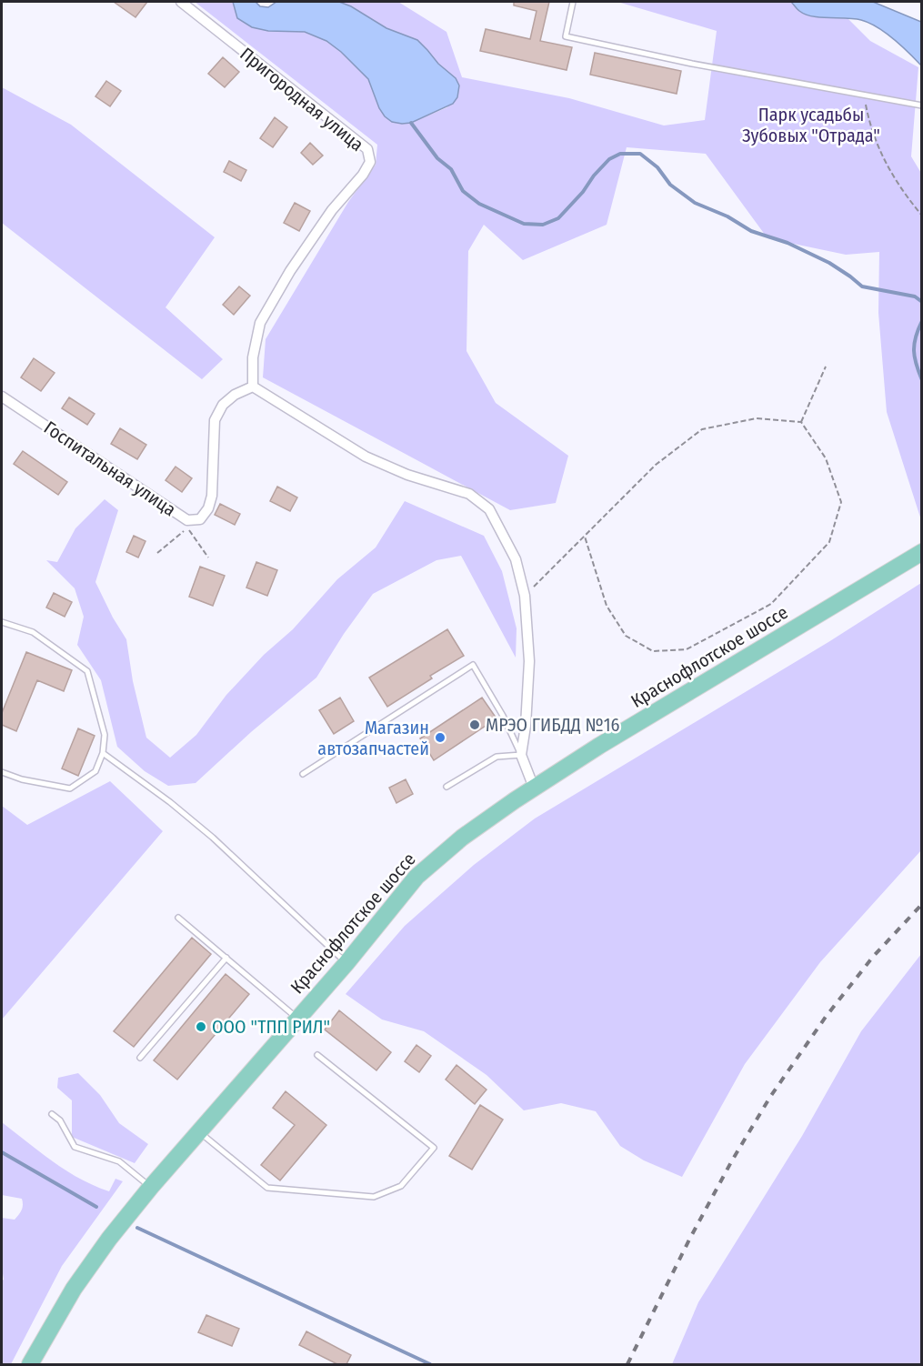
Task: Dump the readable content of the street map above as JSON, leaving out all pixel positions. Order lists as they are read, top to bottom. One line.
{"streets":{"main road":["Краснофлотское шоссе"],"street":["Пригородная улица","Госпитальная улица"]},"crossings":[["Пригородная улица","Госпитальная улица"]],"parks":["Парк усадьбы Зубовых \"Отрада\""],"places":["МРЭО ГИБДД №16","Магазин автозапчастей","ООО \"ТПП РИЛ\""]}
